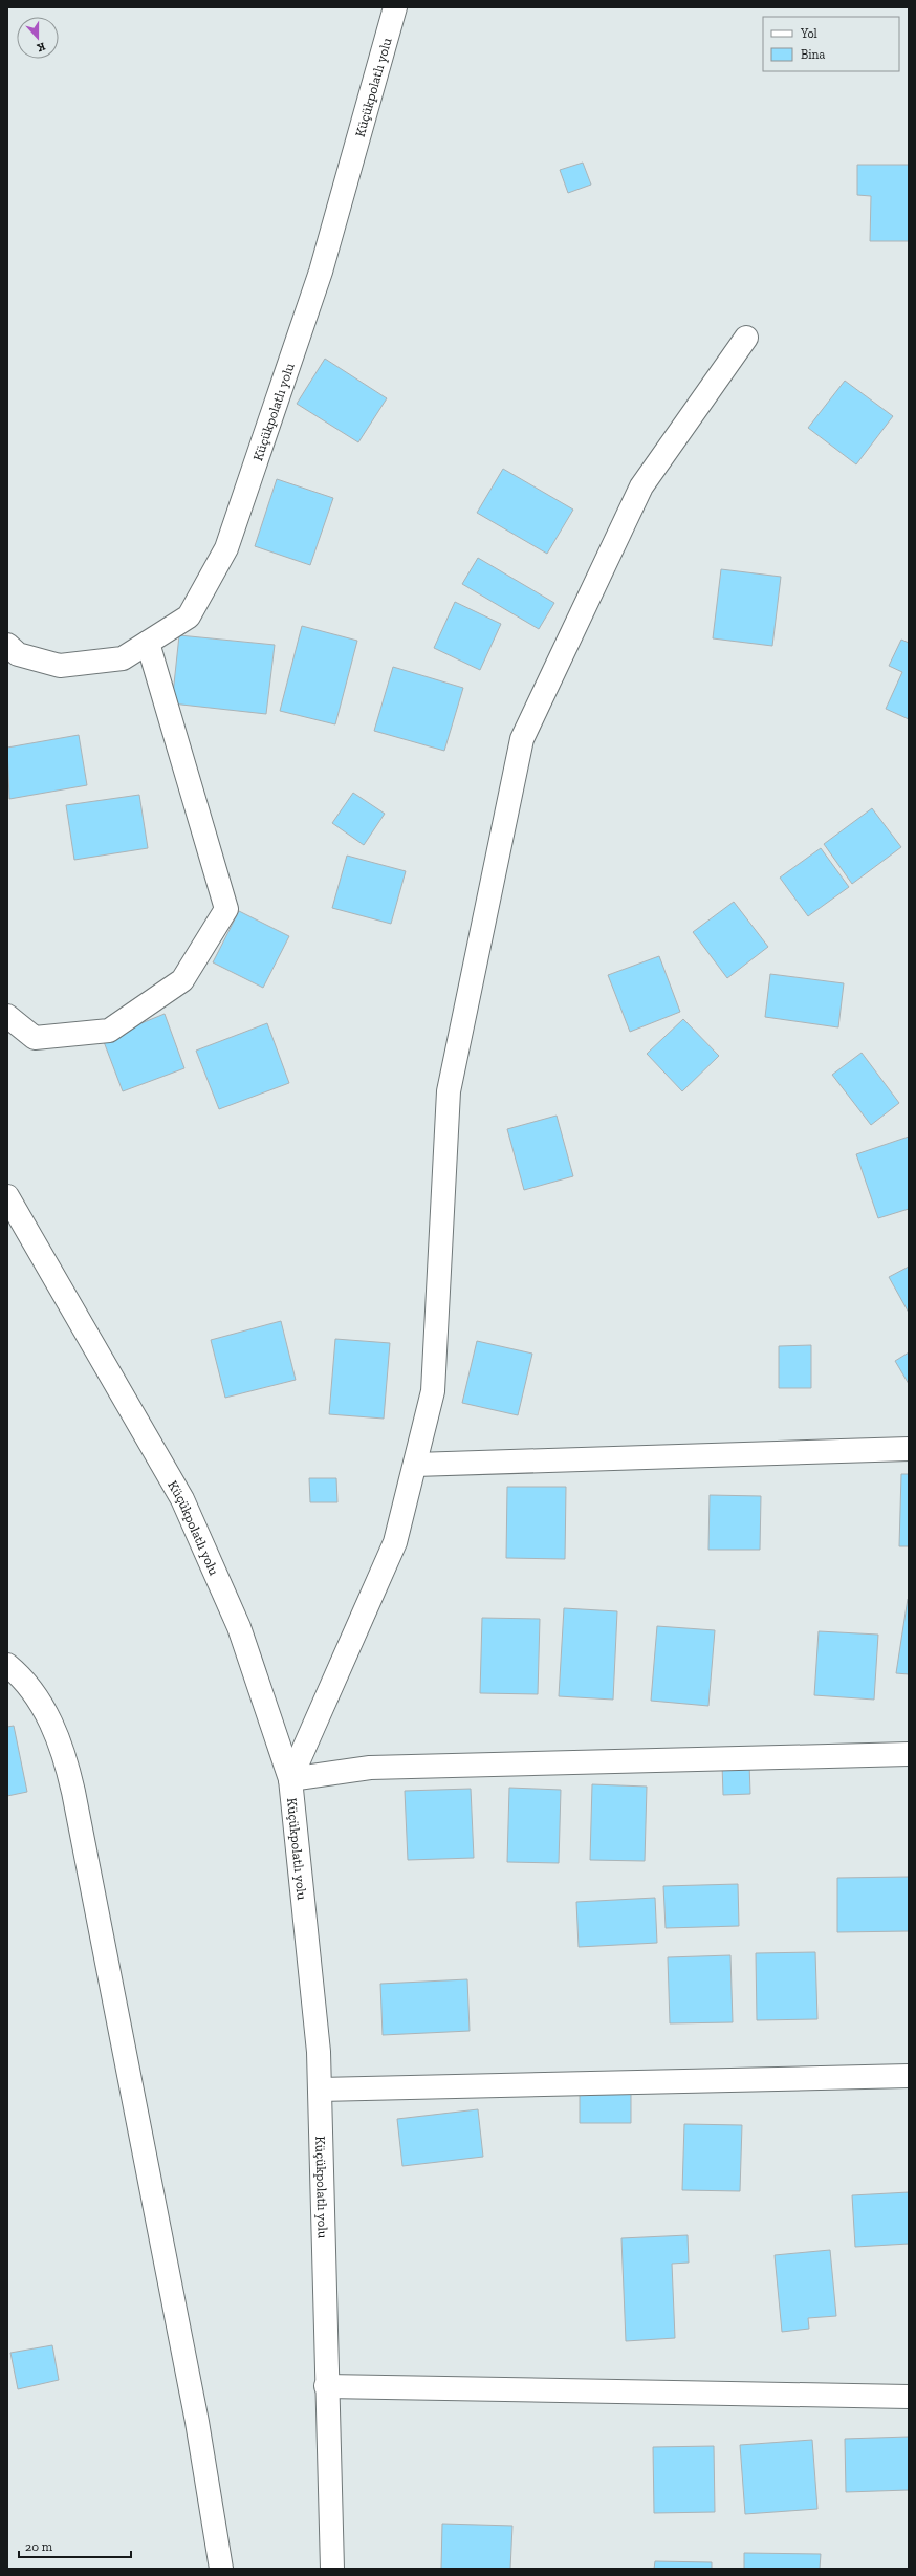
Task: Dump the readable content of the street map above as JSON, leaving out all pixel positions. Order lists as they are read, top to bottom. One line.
{"streets":{"street":["Küçükpolatlı yolu"]},"legend":["Yol","Bina"],"scale_bar":"20 m","north":"bottom"}
